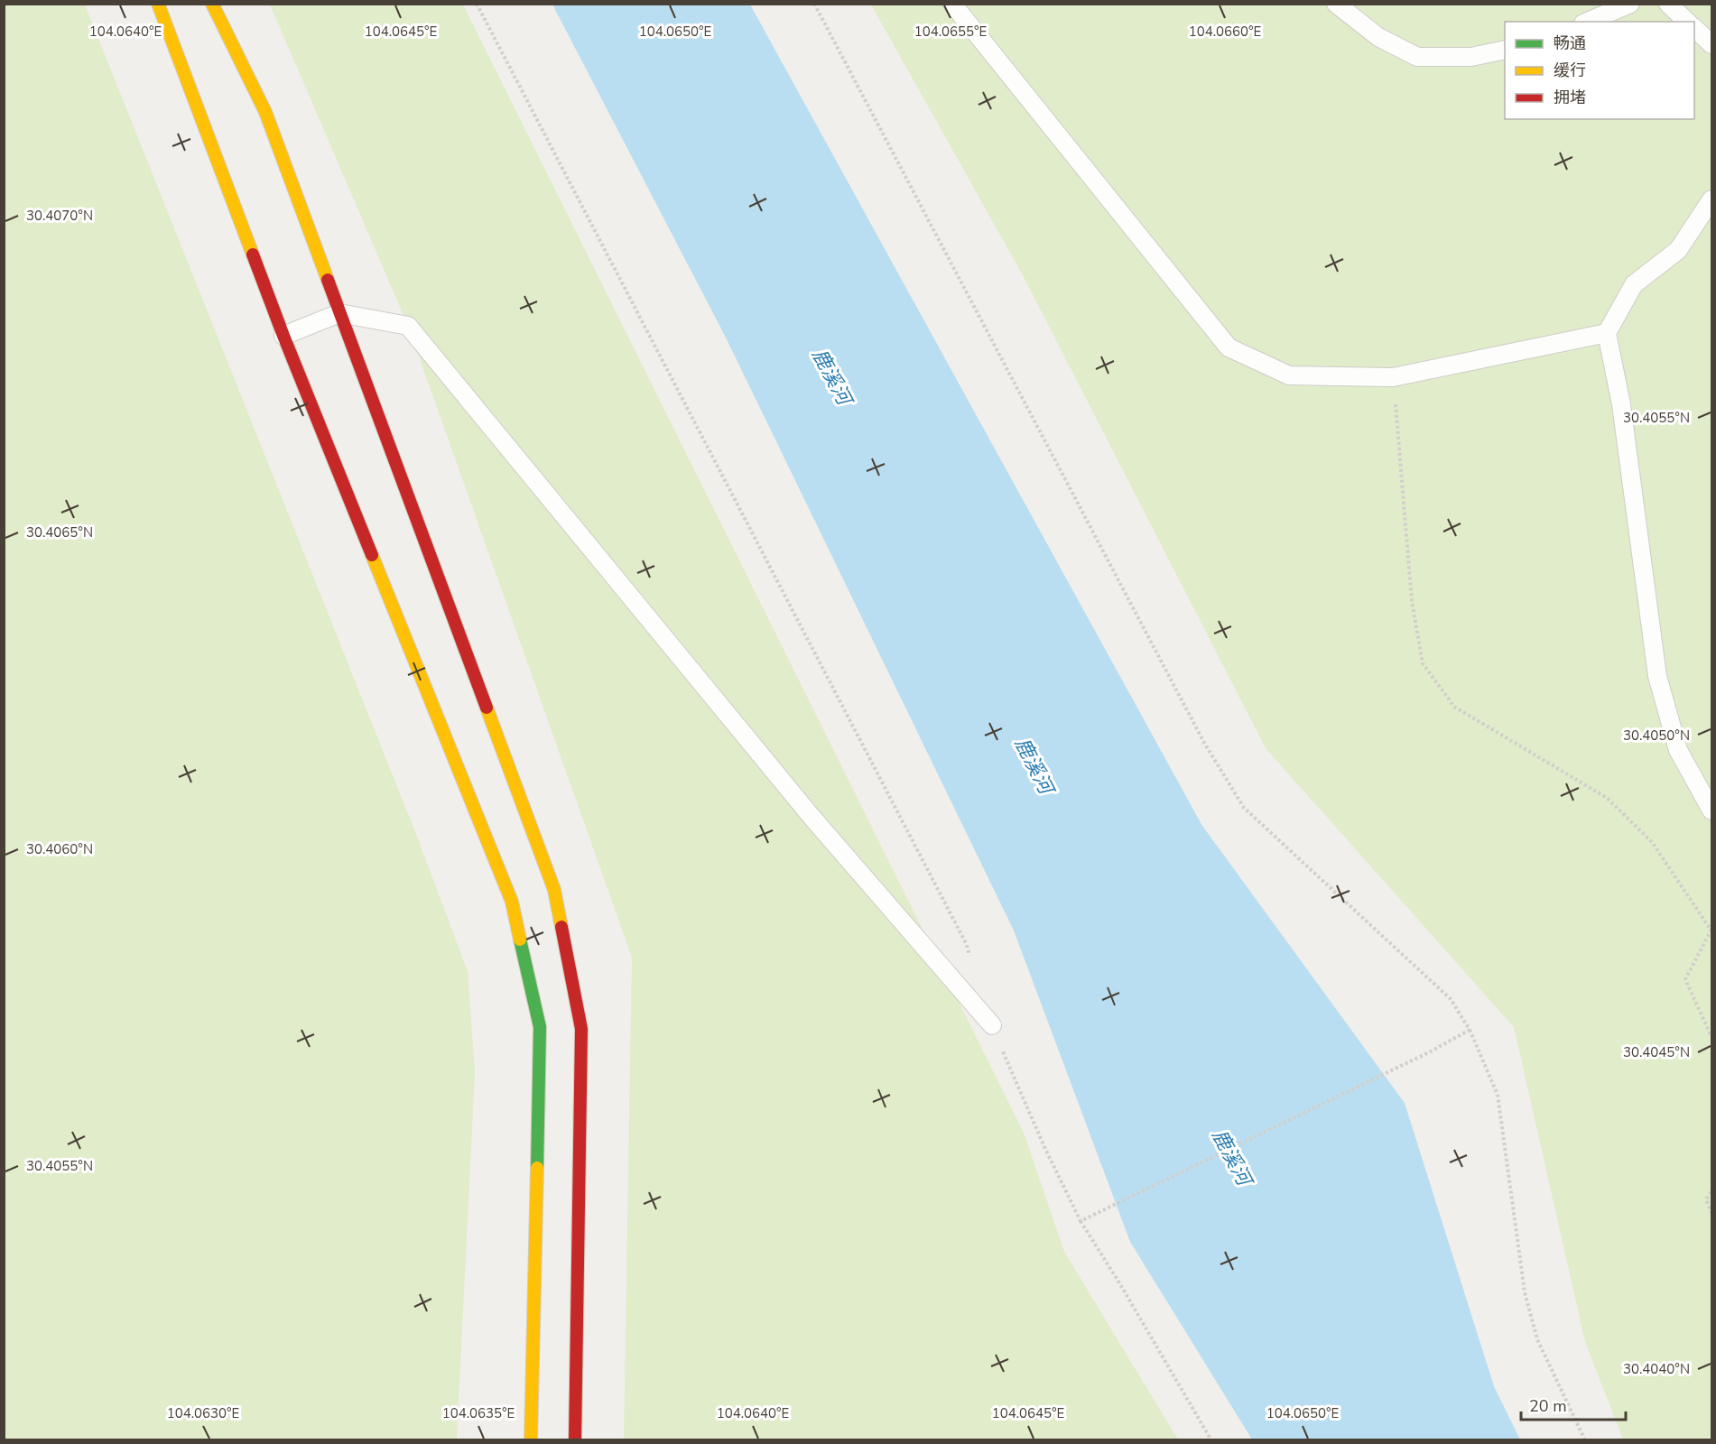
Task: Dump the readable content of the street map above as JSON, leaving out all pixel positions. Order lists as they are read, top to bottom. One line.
{"water":["鹿溪河"],"legend":["畅通","缓行","拥堵"],"scale_bar":"20 m","coordinates":["104.0660°E","104.0640°E","104.0645°E","104.0650°E","104.0655°E","30.4070°N","30.4055°N","30.4065°N","30.4050°N","30.4060°N","30.4045°N","30.4040°N","104.0630°E","104.0635°E"]}
